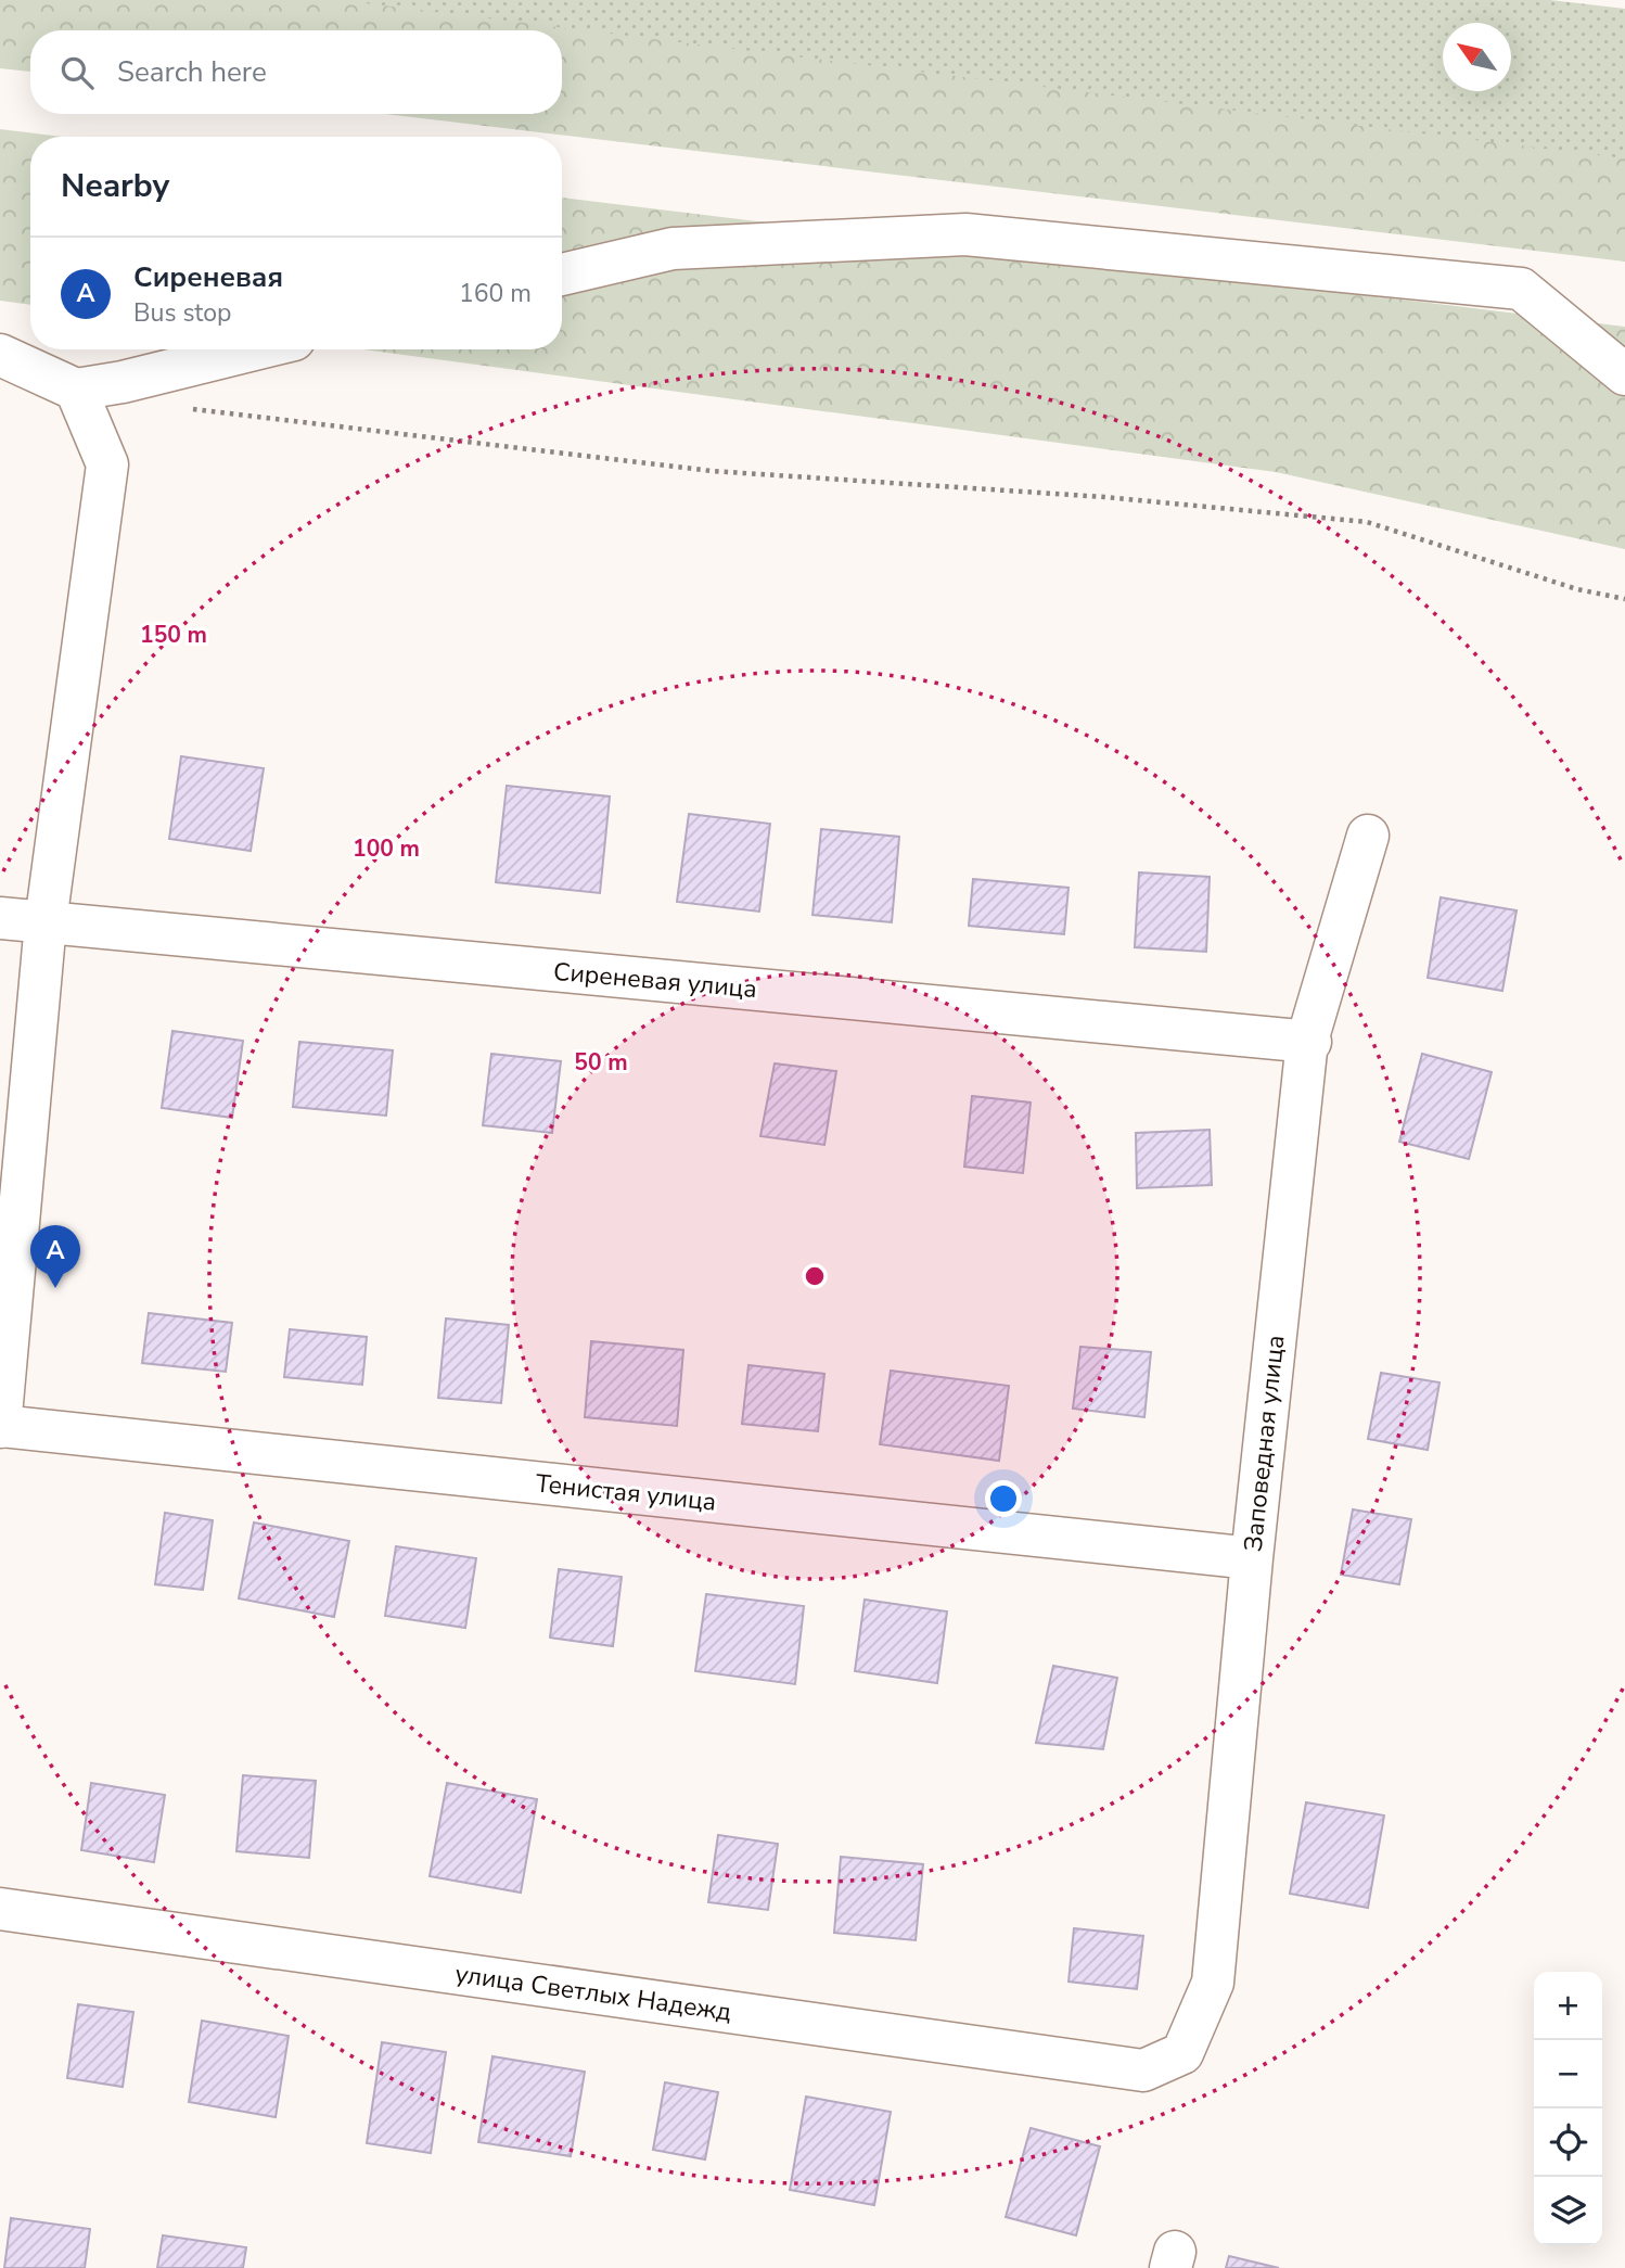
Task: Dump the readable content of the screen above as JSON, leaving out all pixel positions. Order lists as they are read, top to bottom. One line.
{"streets":{"street":["Сиреневая улица","Заповедная улица","Тенистая улица","улица Светлых Надежд"]},"crossings":[["Сиреневая улица","Заповедная улица"],["Заповедная улица","Тенистая улица"],["Заповедная улица","улица Светлых Надежд"]],"north":"top left","page":{"search":"Search here","heading":"Nearby","list":[{"mark":"A","name":"Сиреневая","note":"Bus stop","value":"160 m"}],"pins":"A","map_buttons":["+","−"]},"rings":["150 m","100 m","50 m"]}
